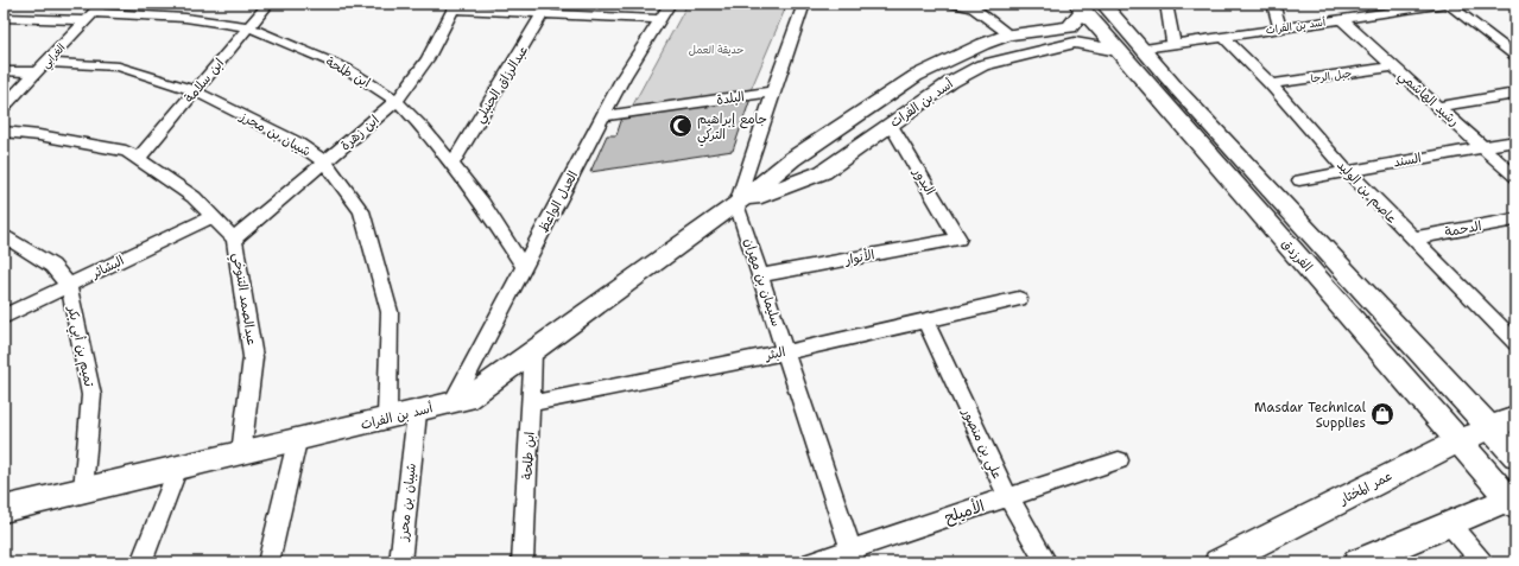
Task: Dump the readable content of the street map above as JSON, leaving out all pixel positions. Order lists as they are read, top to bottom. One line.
{"streets":{"street":["أسد بن الفرات","الغرابي","ابن طلحة","جبل الرحا","ابن سلامة","عبدالرزاق الحنبلي","البلدة","رشيد الهاشمي","ابن زهرة","شيبان بن محرز","السند","البدور","عاصم بن الوليد","العدل الواعظ","الدحمة","الفرزدق","الأنوار","البشائر","سليمان بن مهران","عبدالصمد التنوخي","تميم بن أبي بكر","البئر","علي بن منصور","عمر المختار","الأميلح"]},"crossings":[["أسد بن الفرات","ابن طلحة"],["أسد بن الفرات","رشيد الهاشمي"],["أسد بن الفرات","شيبان بن محرز"],["أسد بن الفرات","البدور"],["أسد بن الفرات","عاصم بن الوليد"],["أسد بن الفرات","العدل الواعظ"],["أسد بن الفرات","الفرزدق"],["أسد بن الفرات","سليمان بن مهران"],["أسد بن الفرات","عبدالصمد التنوخي"],["أسد بن الفرات","تميم بن أبي بكر"],["الغرابي","ابن طلحة"],["الغرابي","شيبان بن محرز"],["ابن طلحة","ابن سلامة"],["ابن طلحة","عبدالرزاق الحنبلي"],["ابن طلحة","ابن زهرة"],["ابن طلحة","العدل الواعظ"],["ابن طلحة","البئر"],["جبل الرحا","رشيد الهاشمي"],["جبل الرحا","عاصم بن الوليد"],["ابن سلامة","شيبان بن محرز"],["ابن سلامة","عبدالصمد التنوخي"],["البلدة","العدل الواعظ"],["رشيد الهاشمي","السند"],["ابن زهرة","شيبان بن محرز"],["ابن زهرة","عبدالصمد التنوخي"],["السند","عاصم بن الوليد"],["البدور","الأنوار"],["عاصم بن الوليد","الدحمة"],["الفرزدق","عمر المختار"],["الأنوار","سليمان بن مهران"],["البشائر","عبدالصمد التنوخي"],["البشائر","تميم بن أبي بكر"],["سليمان بن مهران","البئر"],["سليمان بن مهران","الأميلح"],["البئر","علي بن منصور"],["علي بن منصور","الأميلح"]],"parks":["حديقة العمل"],"places":{"mosque":["جامع إبراهيم التركي"],"shop":["Masdar Technical Supplies"]}}
